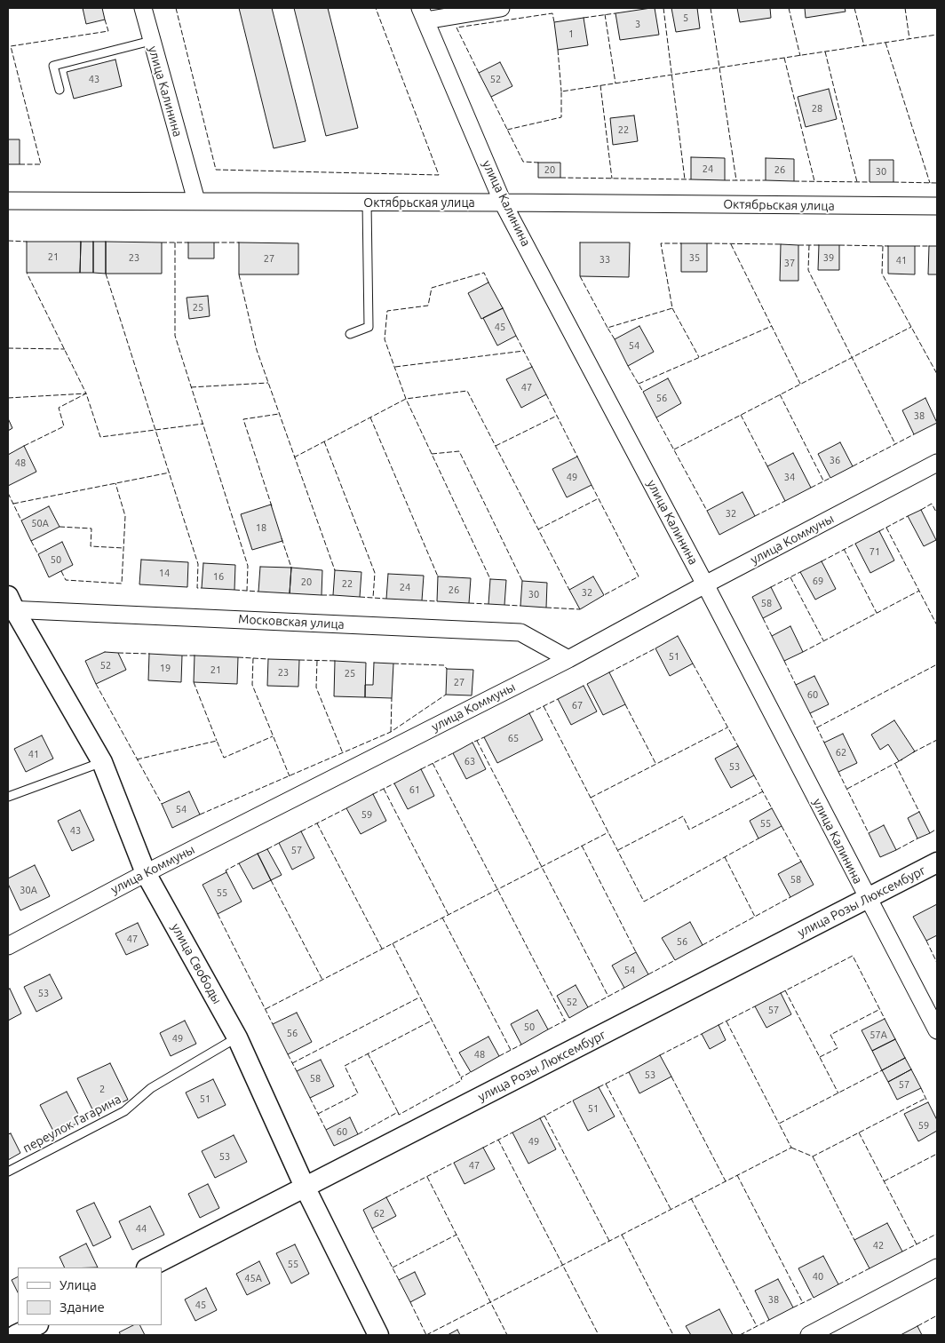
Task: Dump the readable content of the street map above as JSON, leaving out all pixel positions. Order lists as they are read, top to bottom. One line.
{"streets":{"street":["улица Калинина","Октябрьская улица","улица Коммуны","Московская улица","улица Розы Люксембург","улица Свободы"],"lane":["переулок Гагарина"]},"crossings":[["улица Калинина","Октябрьская улица"],["улица Калинина","улица Коммуны"],["улица Калинина","улица Розы Люксембург"],["улица Коммуны","Московская улица"],["улица Коммуны","улица Свободы"],["Московская улица","улица Свободы"],["улица Розы Люксембург","улица Свободы"],["улица Свободы","переулок Гагарина"]],"house_numbers":["5","3","1","43","52","28","22","24","20","26","30","21","23","35","39","27","33","41","37","25","45","54","47","56","38","36","48","49","34","32","50А","18","71","50","14","16","69","20","22","24","26","32","30","58","51","52","19","21","23","25","27","60","67","65","62","41","63","53","61","54","59","55","43","57","58","30А","55","47","56","54","53","52","57","50","56","57А","49","48","53","58","57","2","51","51","59","60","49","53","47","62","44","42","55","40","45А","38","45"],"legend":["Улица","Здание"]}
